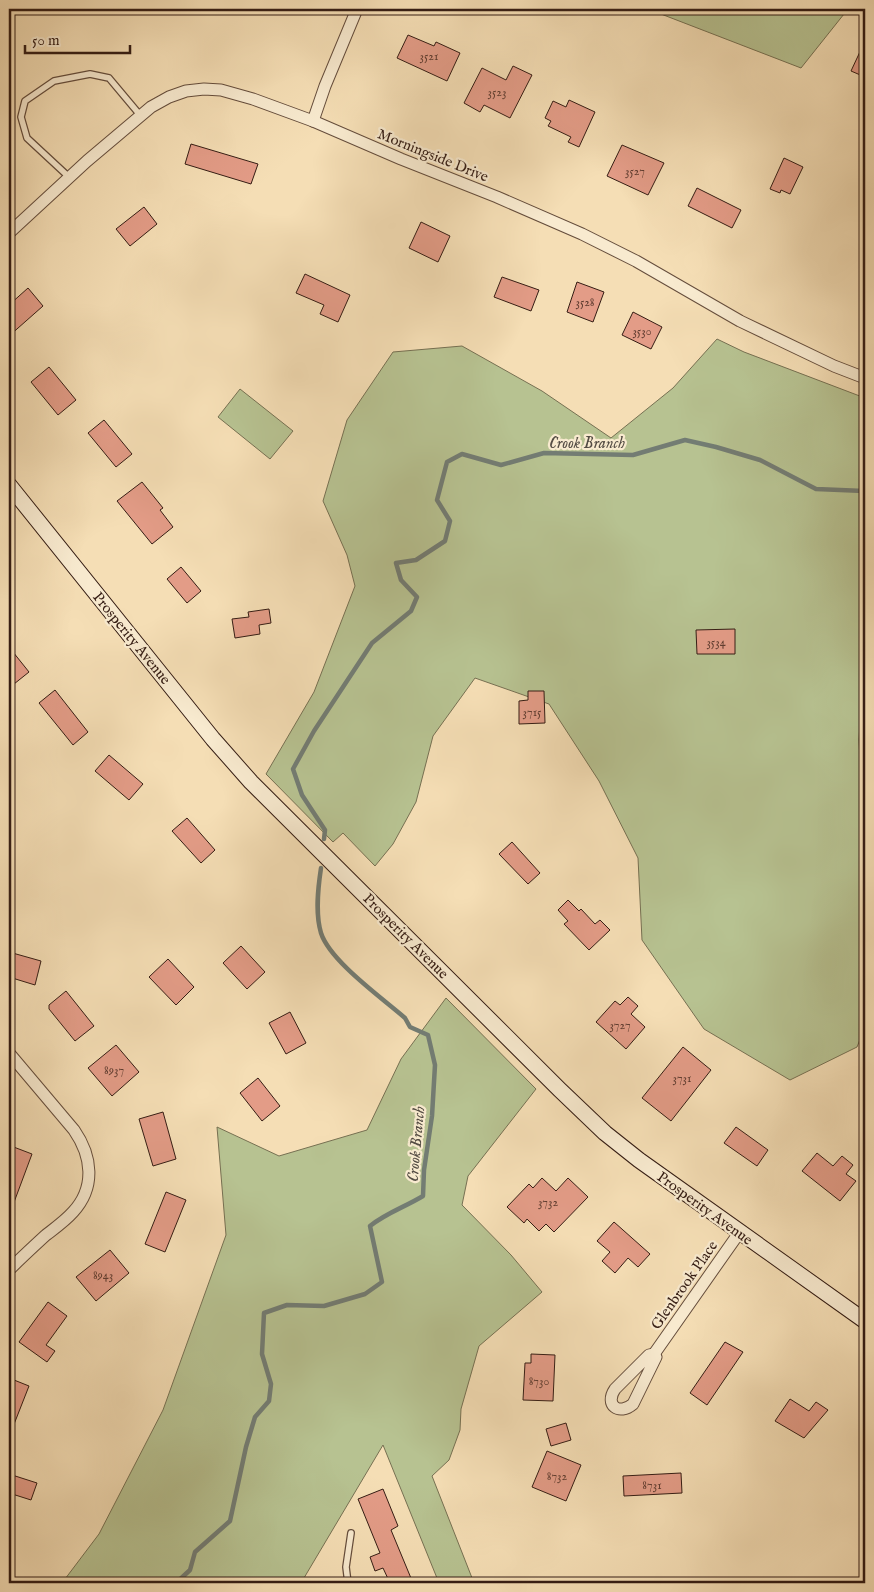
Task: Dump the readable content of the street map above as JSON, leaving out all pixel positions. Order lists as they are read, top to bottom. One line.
{"streets":{"main road":["Prosperity Avenue"],"street":["Morningside Drive","Glenbrook Place"]},"crossings":[["Prosperity Avenue","Glenbrook Place"]],"water":["Crook Branch"],"house_numbers":["3521","3523","3527","3528","3530","3534","3715","3727","8937","3731","3732","8943","8730","8732","8731"],"scale_bar":"50 m"}
